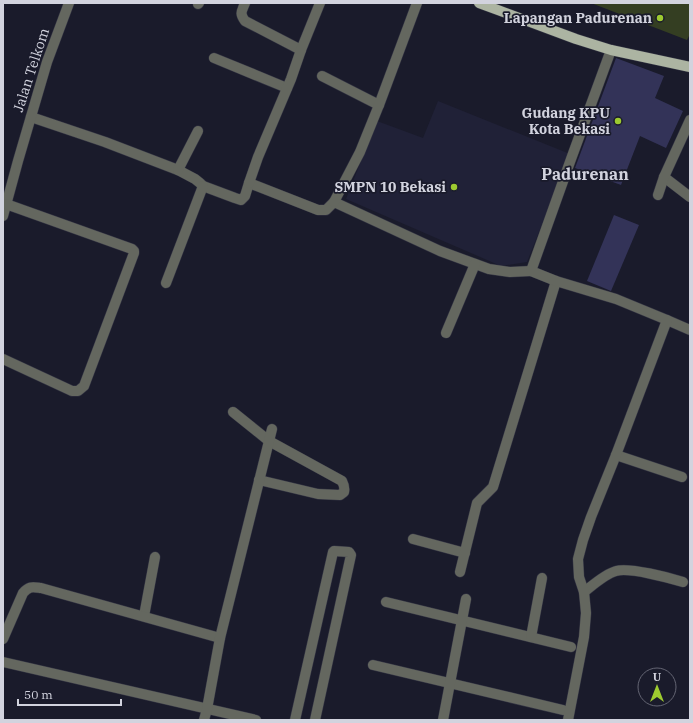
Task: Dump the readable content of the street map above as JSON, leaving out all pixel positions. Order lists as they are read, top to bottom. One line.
{"streets":{"street":["Jalan Telkom"]},"districts":["Padurenan"],"places":["Lapangan Padurenan","Gudang KPU Kota Bekasi","SMPN 10 Bekasi"],"scale_bar":"50 m","north":"top"}
